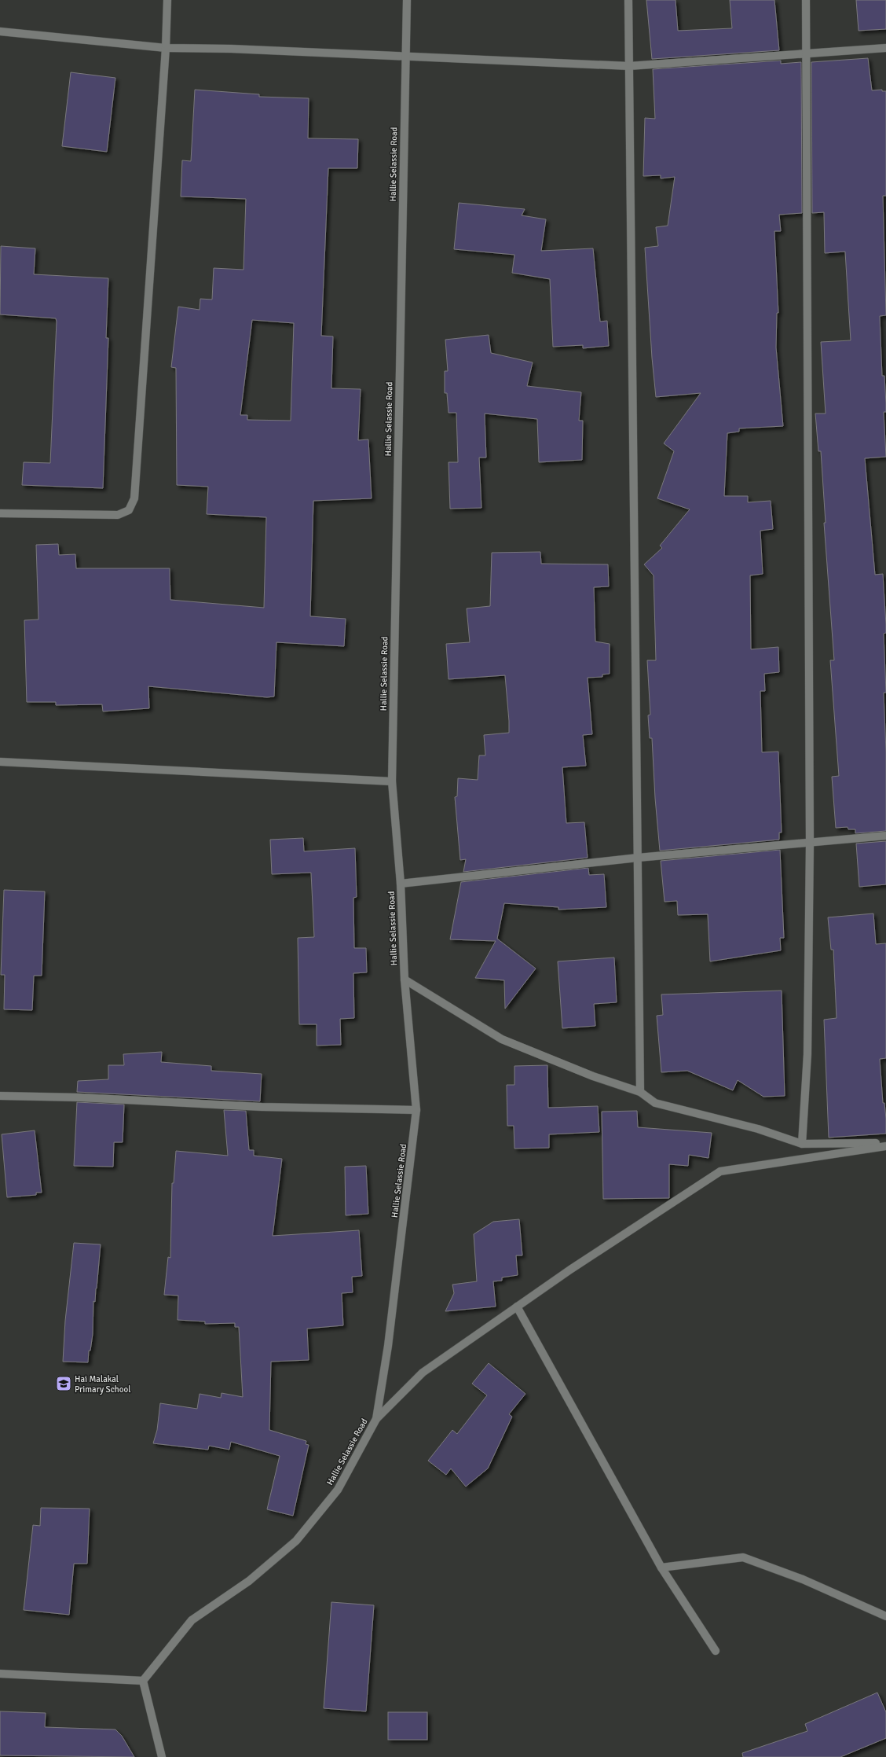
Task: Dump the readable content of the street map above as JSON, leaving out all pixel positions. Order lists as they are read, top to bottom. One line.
{"streets":{"street":["Hallie Selassie Road"]},"places":{"school or university":["Hai Malakal Primary School"]}}
